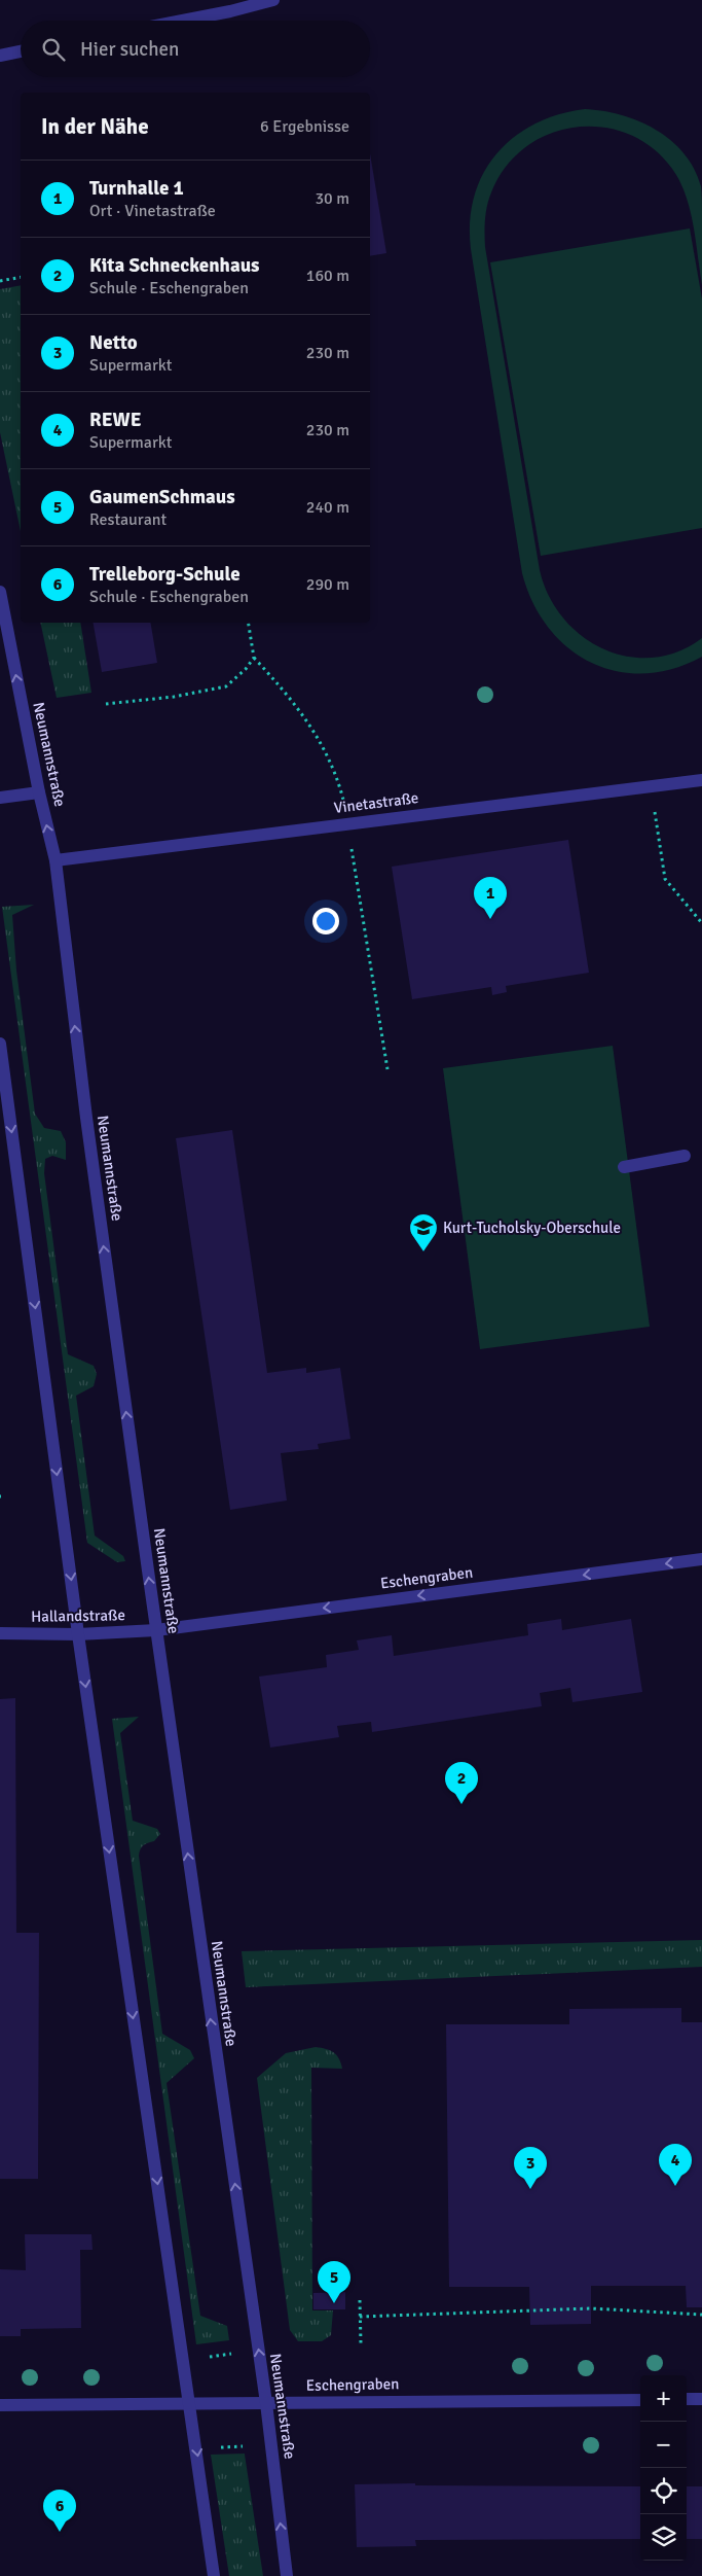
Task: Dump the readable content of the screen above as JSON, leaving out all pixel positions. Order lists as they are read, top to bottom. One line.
{"streets":{"street":["Neumannstraße","Vinetastraße","Eschengraben","Hallandstraße"]},"crossings":[["Neumannstraße","Vinetastraße"],["Neumannstraße","Eschengraben"],["Neumannstraße","Hallandstraße"],["Eschengraben","Hallandstraße"]],"one_way":["Eschengraben"],"places":{"school or university":["Kurt-Tucholsky-Oberschule"]},"page":{"search":"Hier suchen","heading":["In der Nähe","6 Ergebnisse"],"list":[{"mark":"1","name":"Turnhalle 1","note":"Ort · Vinetastraße","value":"30 m"},{"mark":"2","name":"Kita Schneckenhaus","note":"Schule · Eschengraben","value":"160 m"},{"mark":"3","name":"Netto","note":"Supermarkt","value":"230 m"},{"mark":"4","name":"REWE","note":"Supermarkt","value":"230 m"},{"mark":"5","name":"GaumenSchmaus","note":"Restaurant","value":"240 m"},{"mark":"6","name":"Trelleborg-Schule","note":"Schule · Eschengraben","value":"290 m"}],"pins":["1","2","4","3","5","6"],"map_buttons":["+","−"]}}
